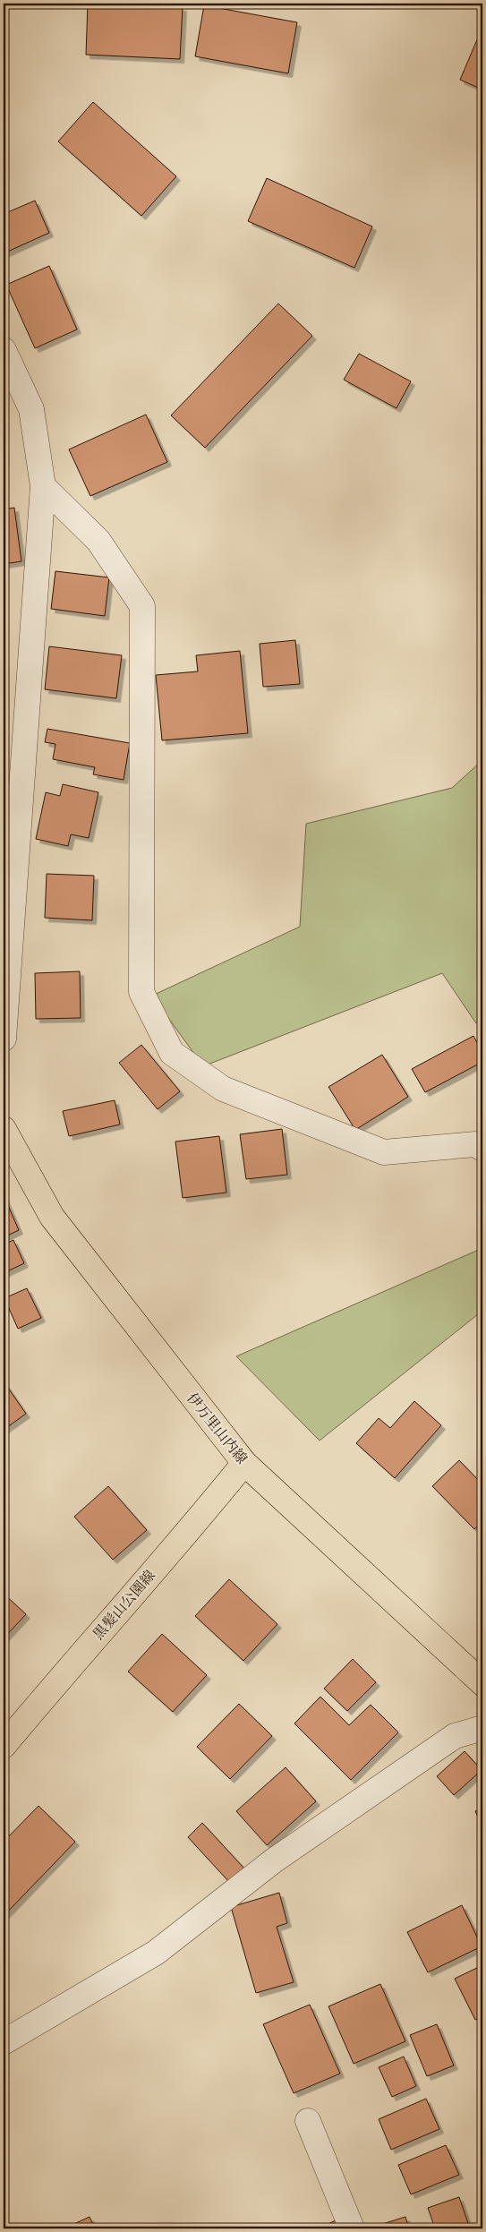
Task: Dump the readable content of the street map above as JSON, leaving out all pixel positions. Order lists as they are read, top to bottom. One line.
{"streets":{"main road":["伊万里山内線","黒髪山公園線"]},"crossings":[["伊万里山内線","黒髪山公園線"]]}
